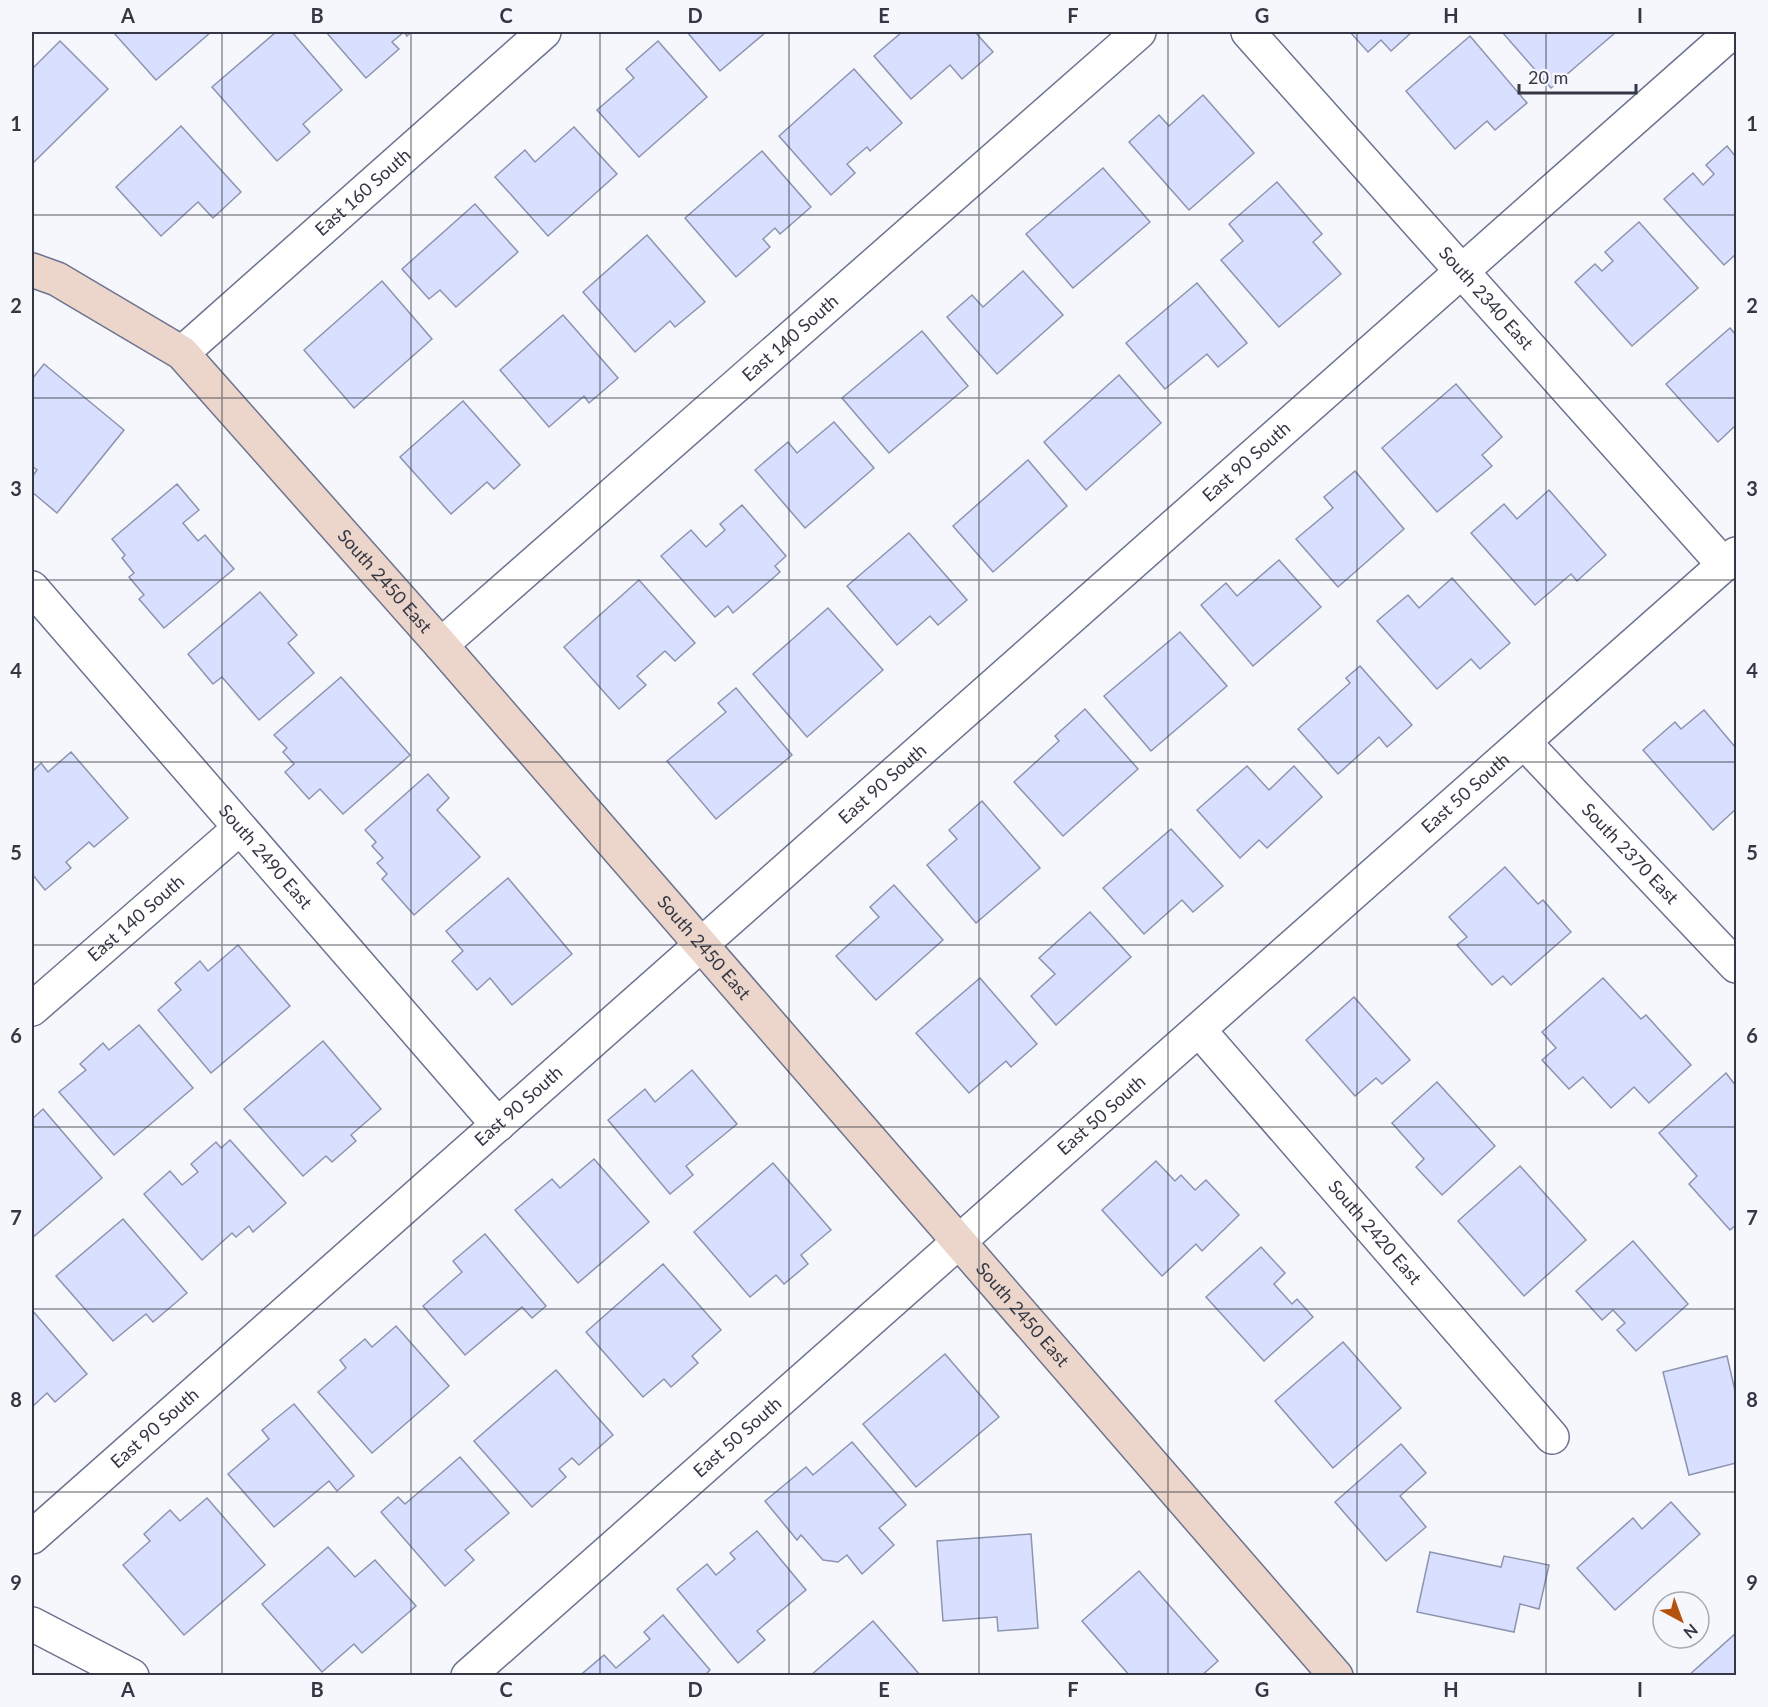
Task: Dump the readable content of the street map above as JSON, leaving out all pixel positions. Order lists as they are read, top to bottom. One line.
{"streets":{"street":["East 160 South","South 2340 East","East 140 South","East 90 South","South 2450 East","East 50 South","South 2370 East","South 2490 East","South 2420 East"]},"crossings":[["East 160 South","South 2450 East"],["South 2340 East","East 90 South"],["South 2340 East","East 50 South"],["East 140 South","South 2450 East"],["East 140 South","South 2490 East"],["East 90 South","South 2450 East"],["East 90 South","South 2490 East"],["South 2450 East","East 50 South"],["East 50 South","South 2370 East"],["East 50 South","South 2420 East"]],"scale_bar":"20 m","north":"bottom right","grid":{"columns":["A","B","C","D","E","F","G","H","I"],"rows":["1","2","3","4","5","6","7","8","9"]}}
